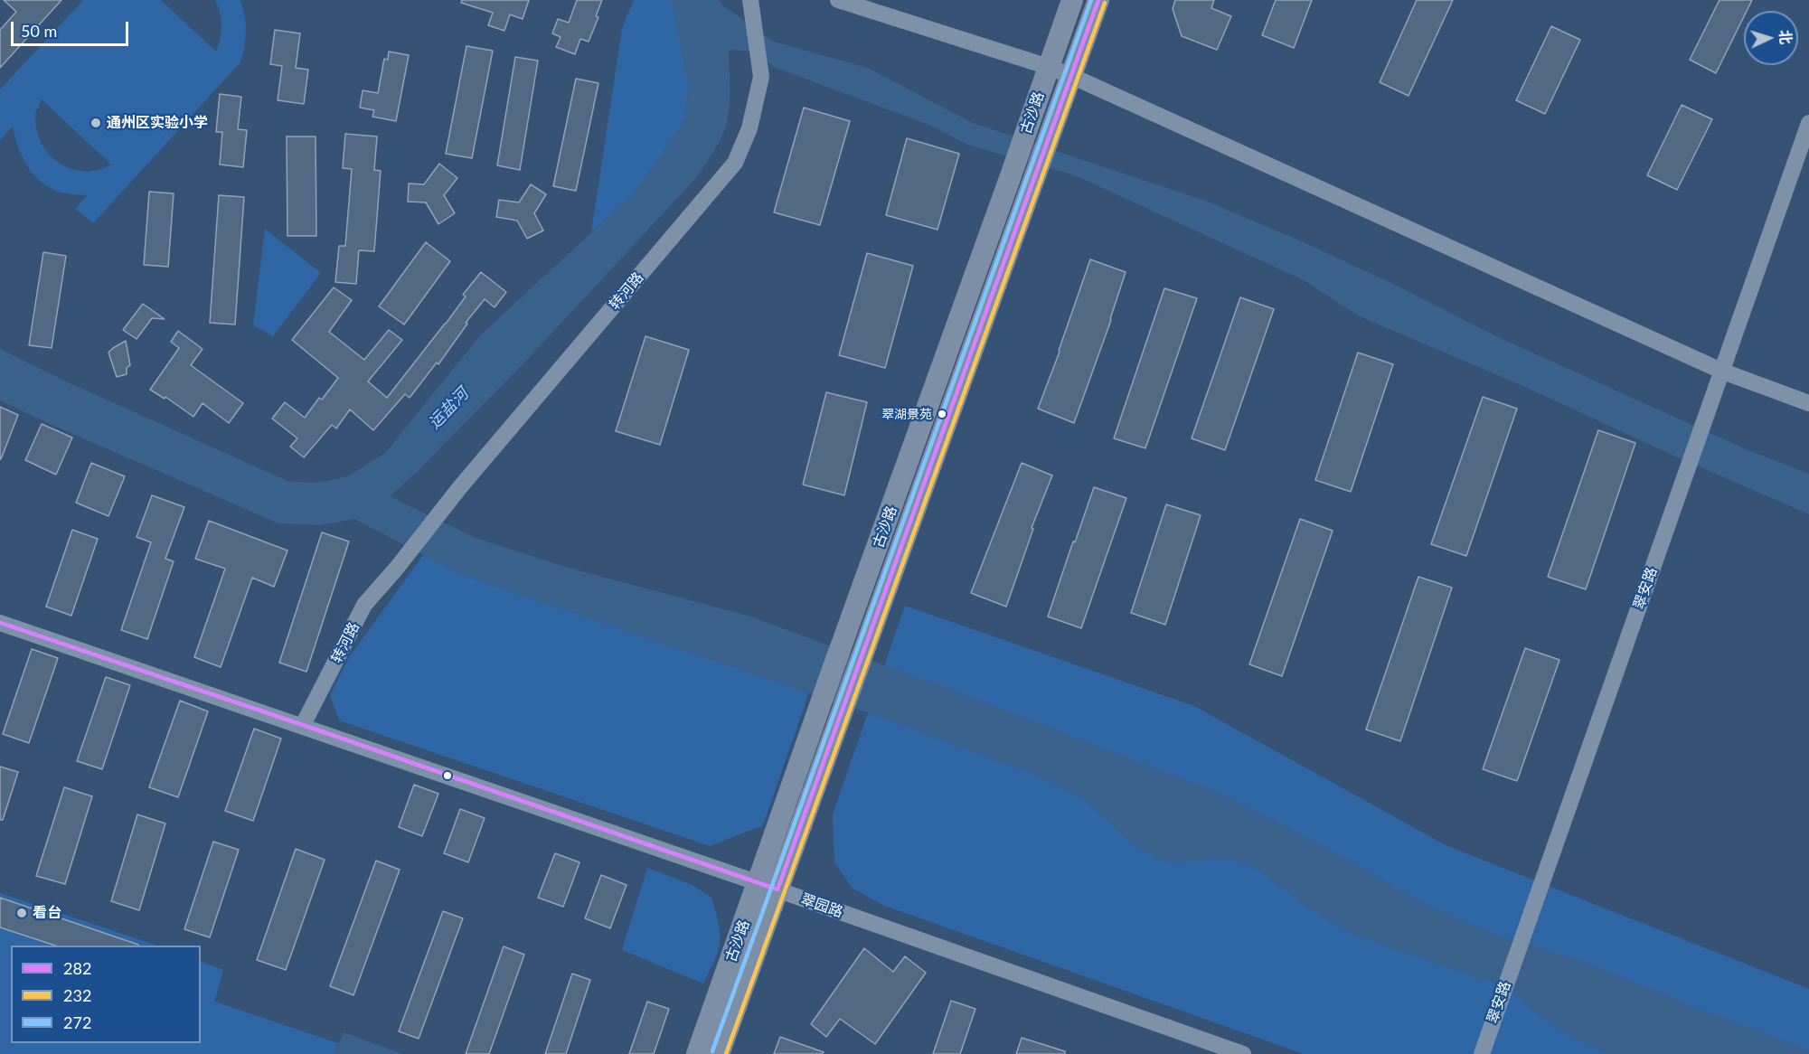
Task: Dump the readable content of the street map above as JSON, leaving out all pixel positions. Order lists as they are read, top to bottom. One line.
{"streets":{"main road":["古沙路"],"street":["转河路","翠安路","翠园路"]},"crossings":[["古沙路","翠园路"],["转河路","翠园路"]],"water":["运盐河"],"places":["通州区实验小学","翠湖景苑","看台"],"lines":["transit line 282","transit line 272","transit line 232"],"legend":["282","232","272"],"scale_bar":"50 m","north":"right"}
